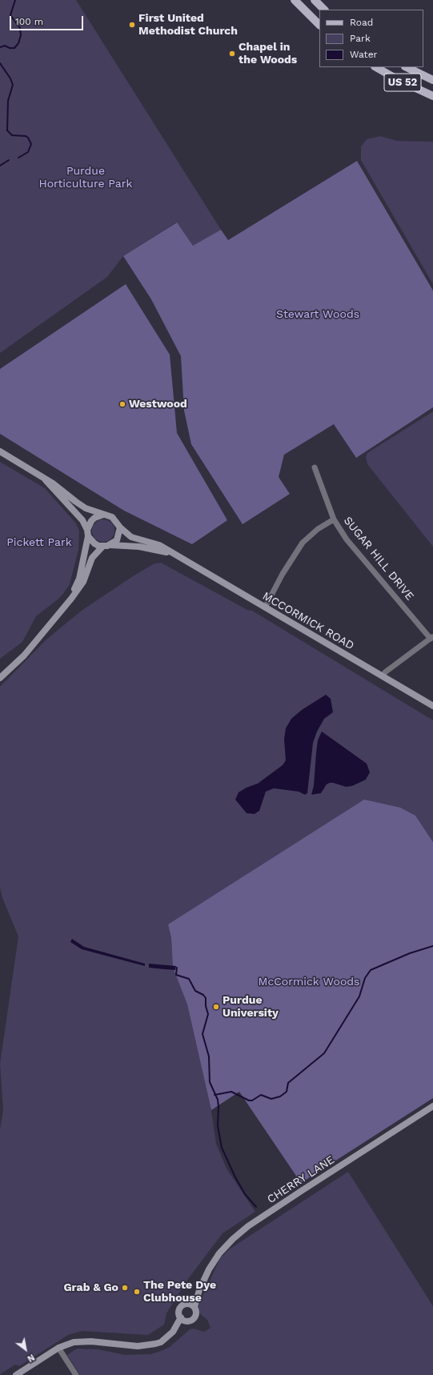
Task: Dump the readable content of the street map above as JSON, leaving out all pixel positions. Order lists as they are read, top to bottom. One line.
{"streets":{"main road":["US 52"],"street":["SUGAR HILL DRIVE","MCCORMICK ROAD","CHERRY LANE"]},"parks":["Purdue Horticulture Park","Stewart Woods","Pickett Park","McCormick Woods"],"places":["First United Methodist Church","Chapel in the Woods","Westwood","Purdue University","Grab & Go","The Pete Dye Clubhouse"],"legend":["Road","Park","Water"],"scale_bar":"100 m","north":"bottom right"}
